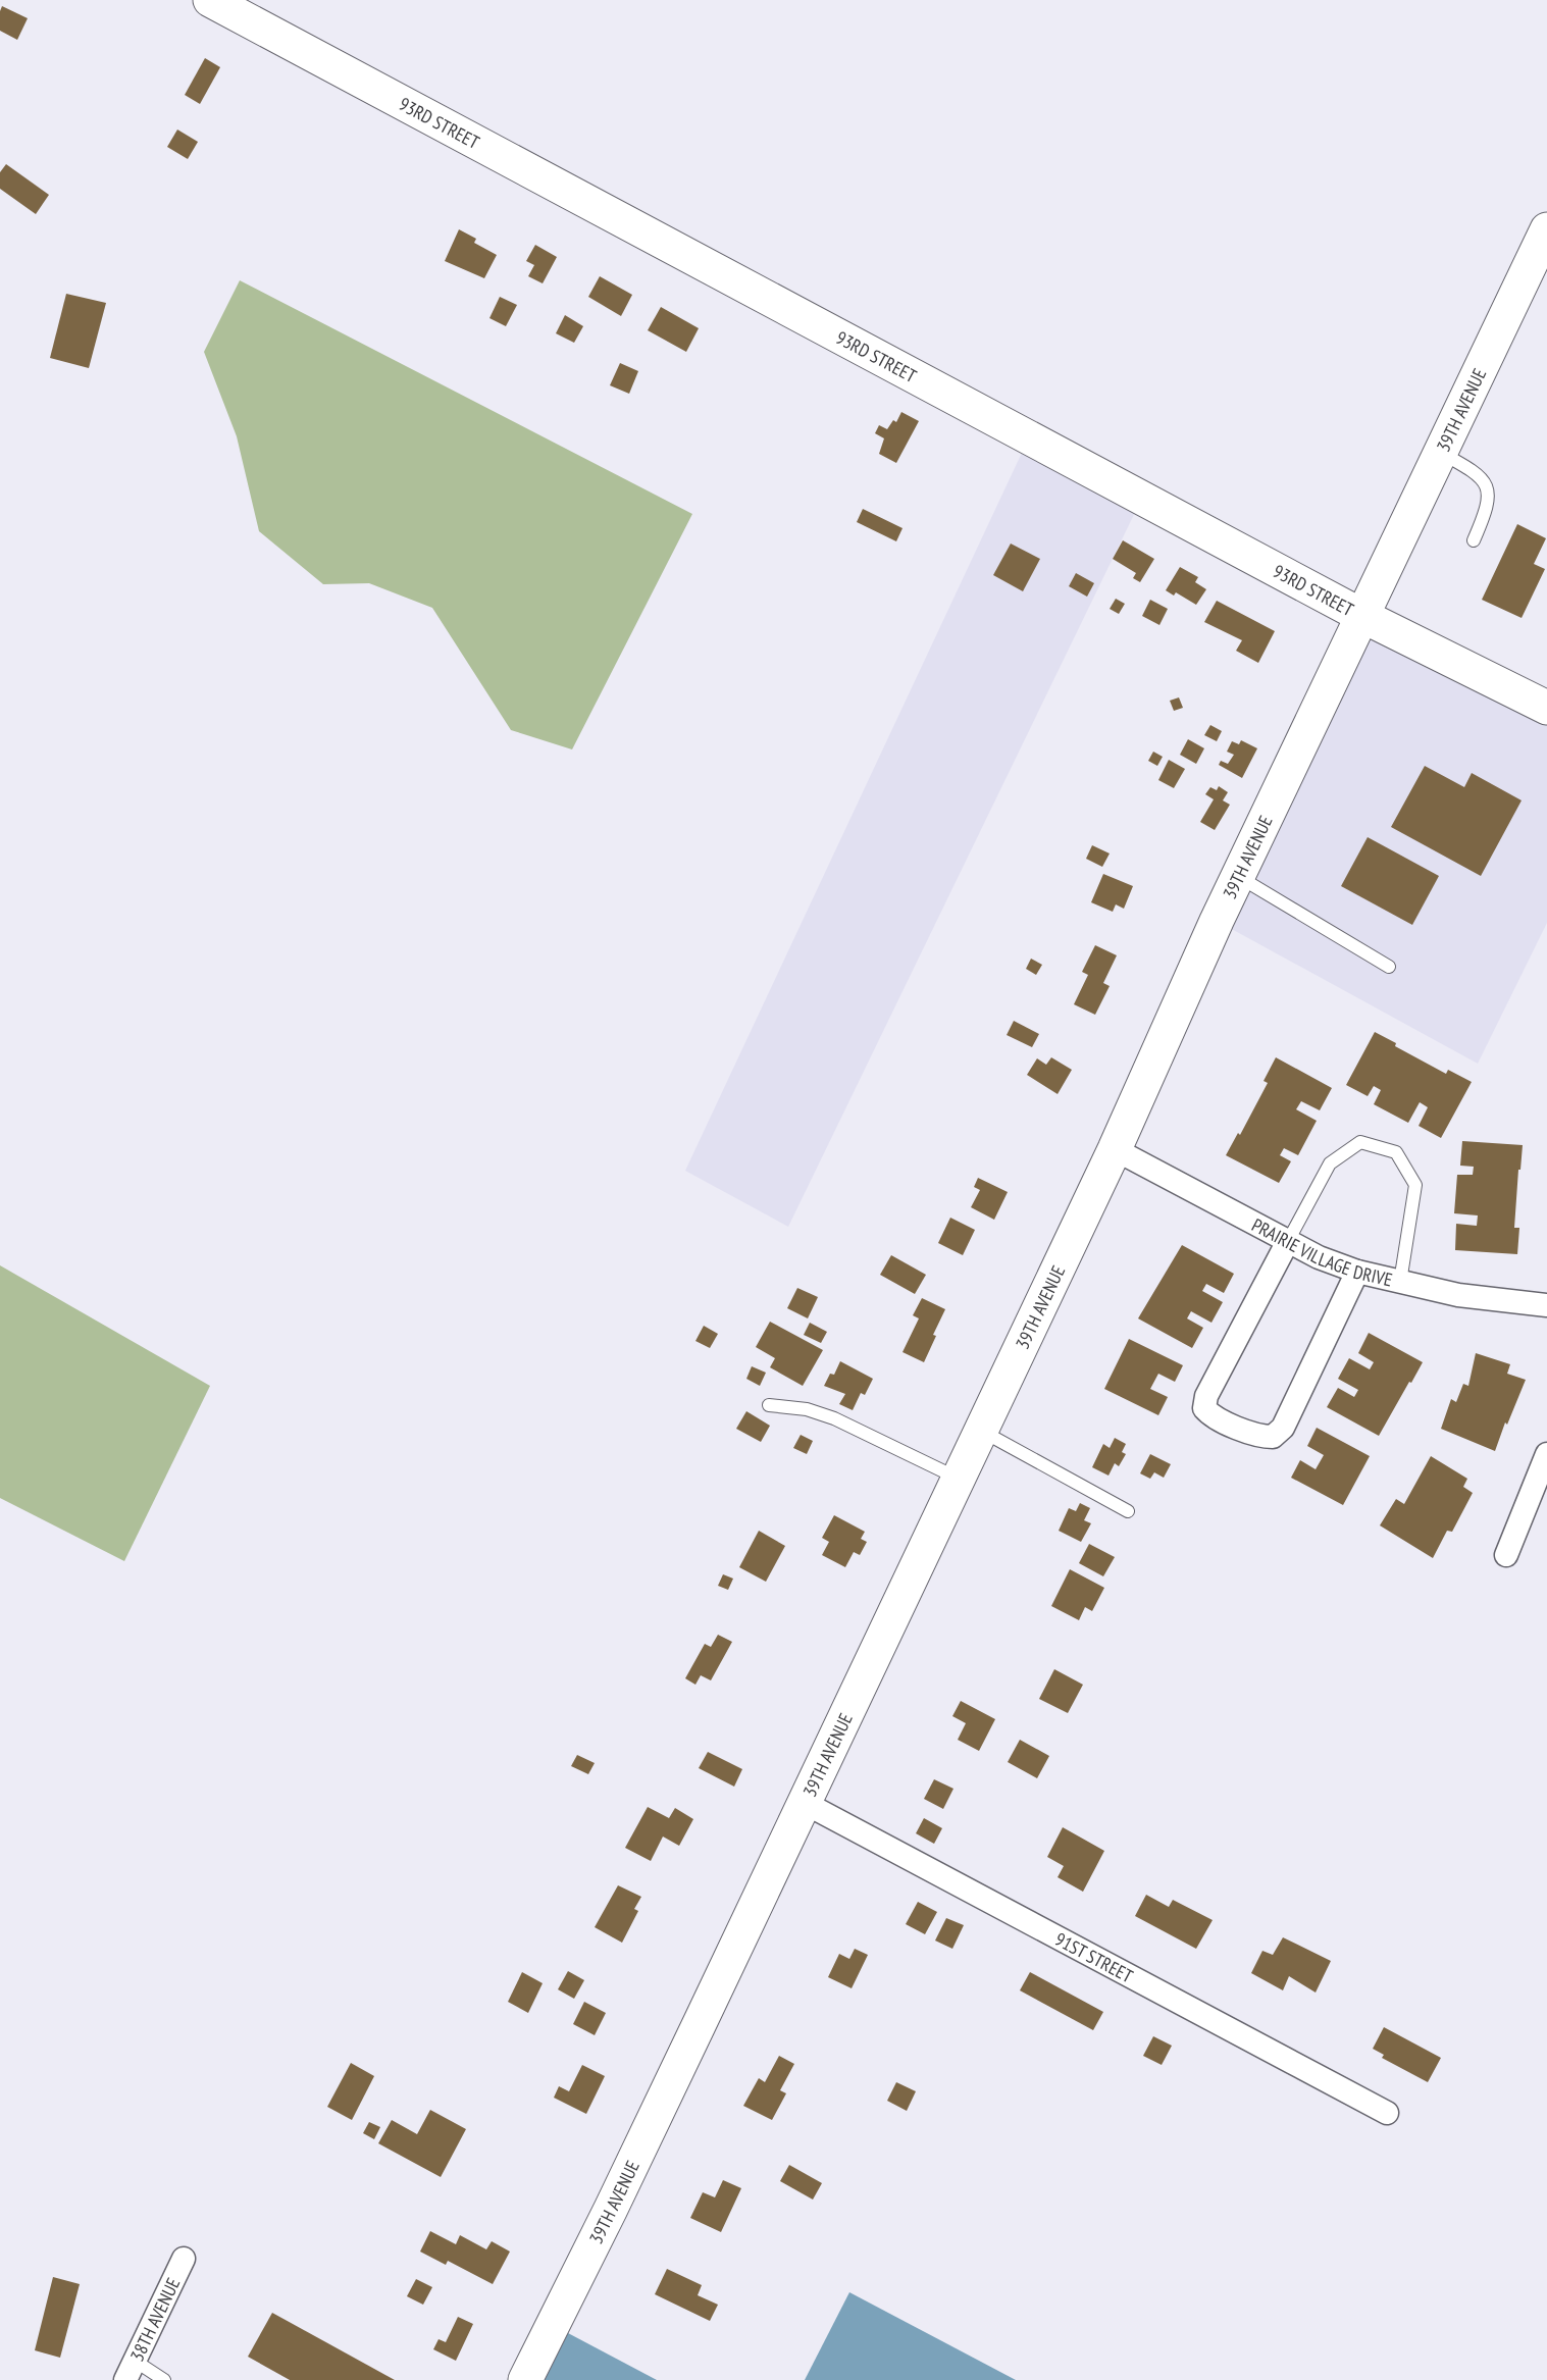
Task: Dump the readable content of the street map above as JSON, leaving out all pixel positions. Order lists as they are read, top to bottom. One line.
{"streets":{"main road":["93RD STREET","39TH AVENUE"],"street":["PRAIRIE VILLAGE DRIVE","91ST STREET","38TH AVENUE"]},"crossings":[["93RD STREET","39TH AVENUE"],["39TH AVENUE","PRAIRIE VILLAGE DRIVE"],["39TH AVENUE","91ST STREET"]]}
